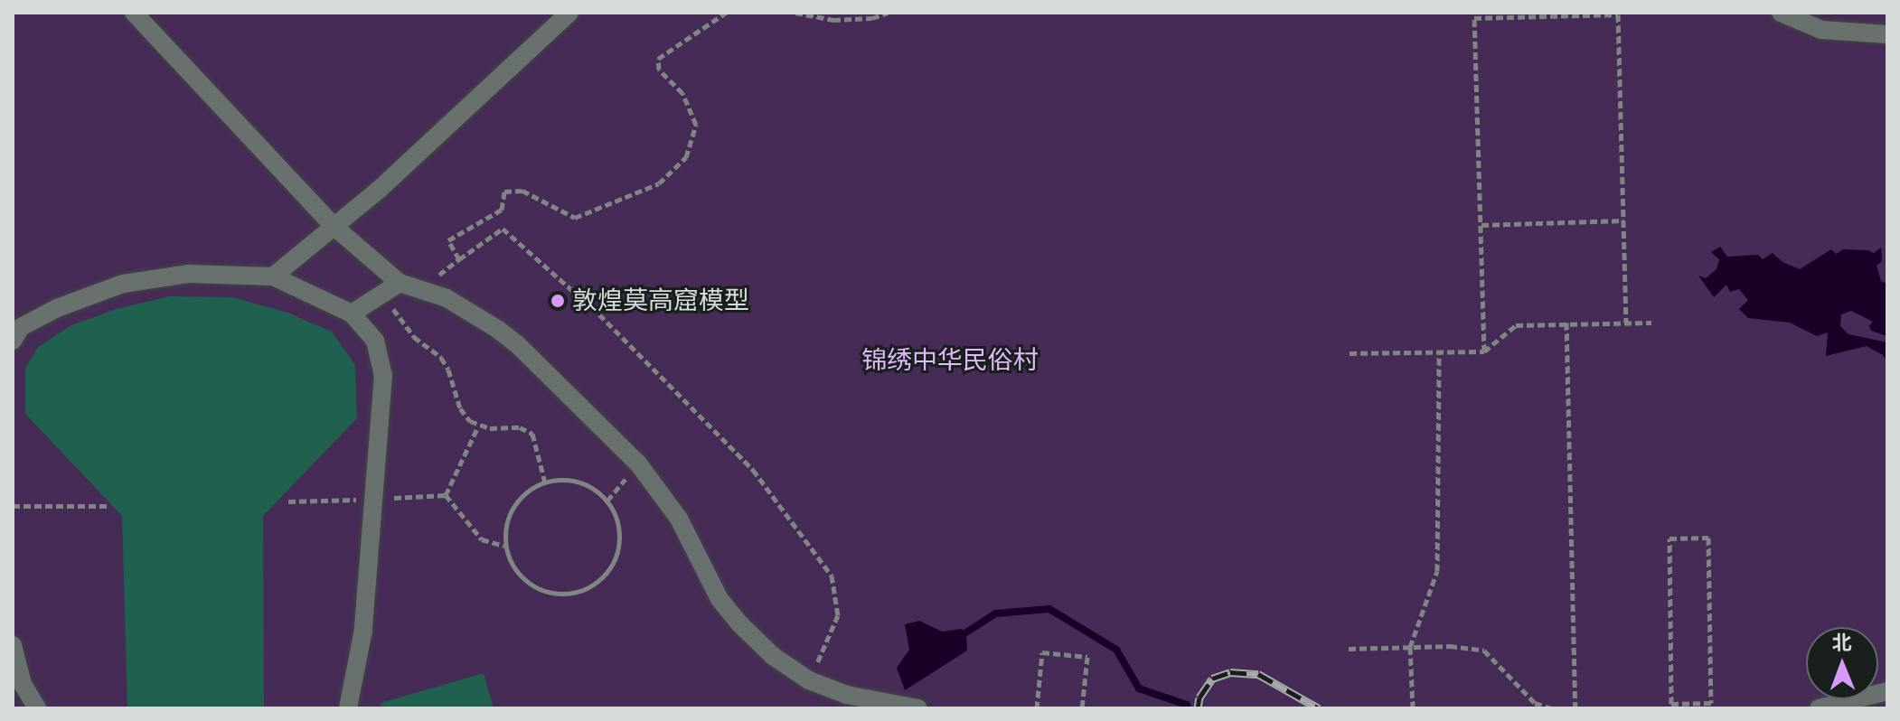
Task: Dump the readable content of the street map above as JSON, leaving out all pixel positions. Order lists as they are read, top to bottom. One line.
{"parks":["锦绣中华民俗村"],"places":["敦煌莫高窟模型"],"north":"top"}
